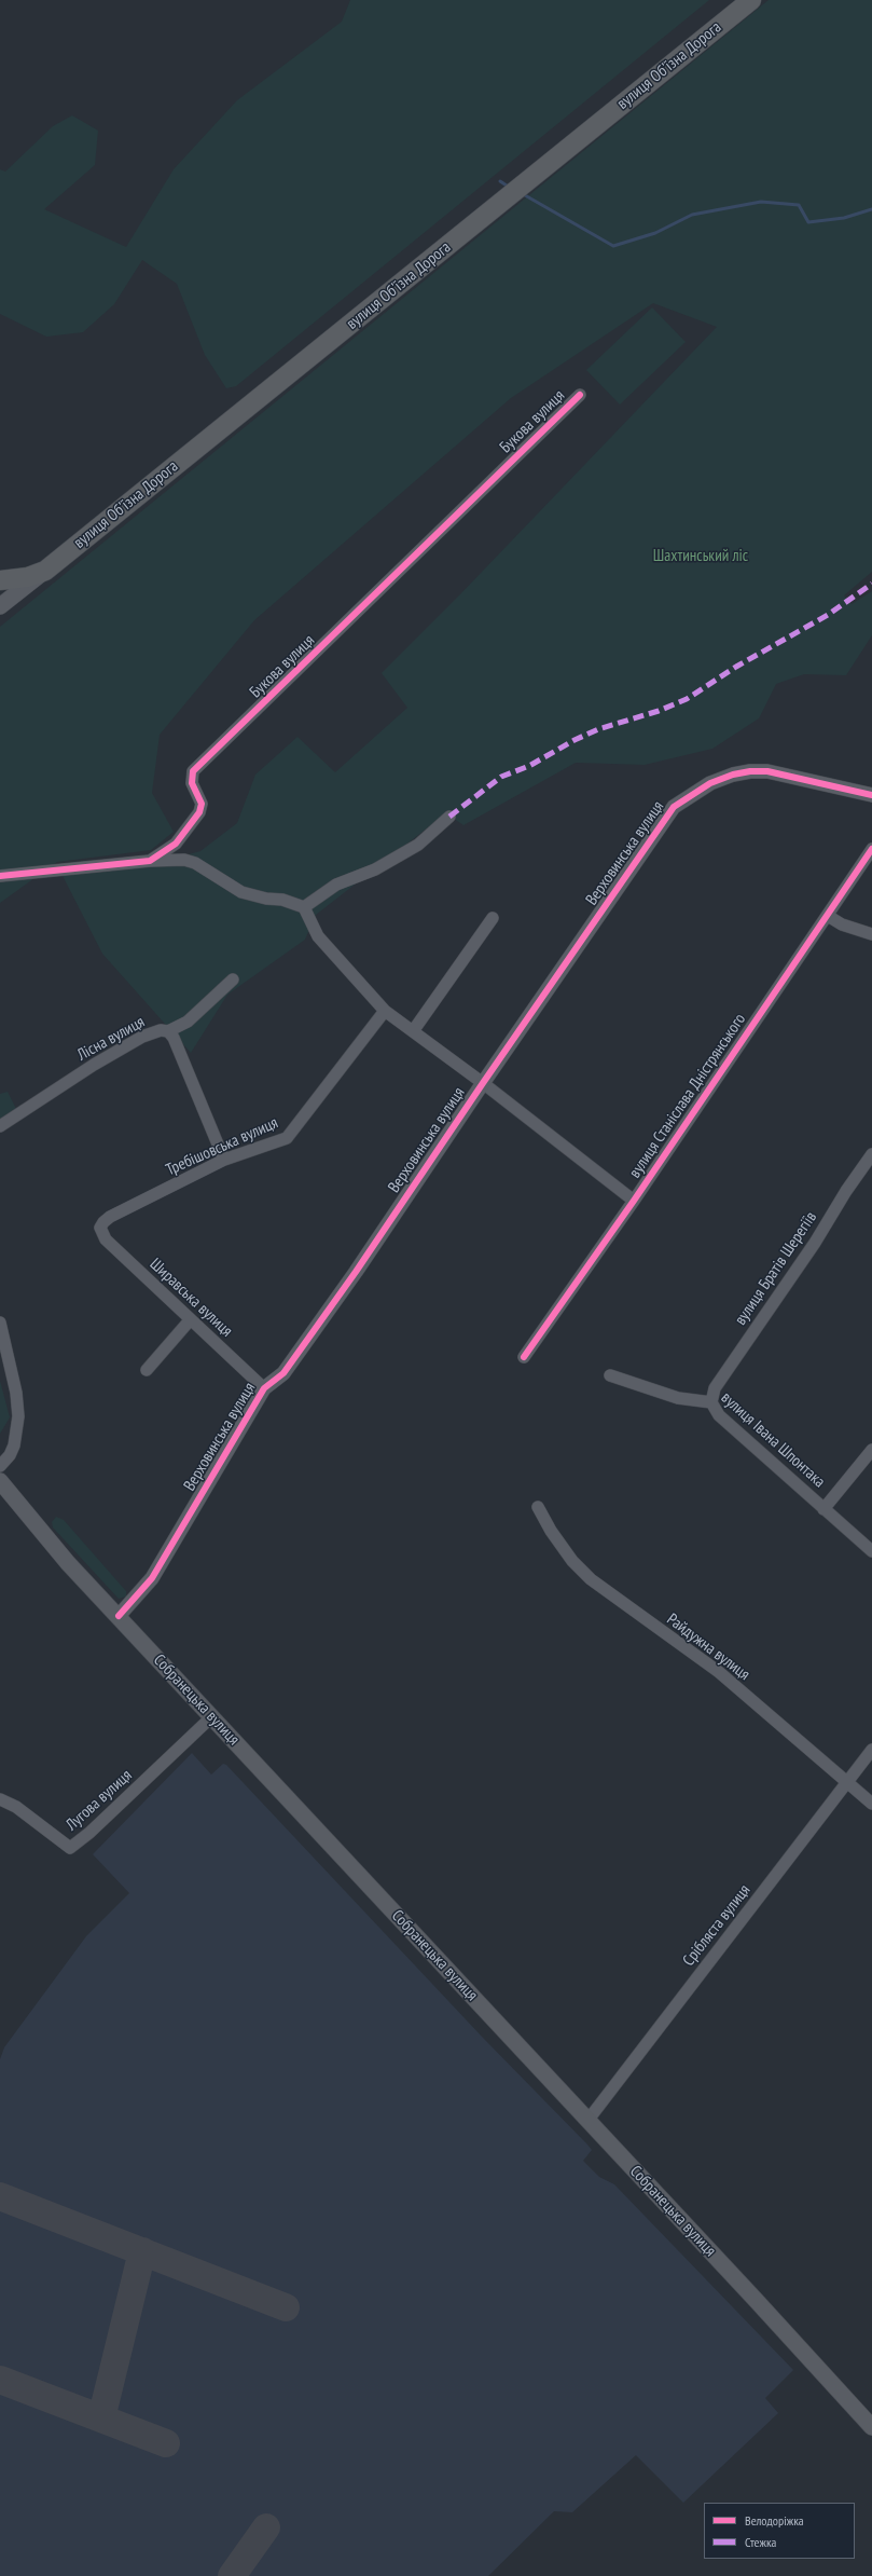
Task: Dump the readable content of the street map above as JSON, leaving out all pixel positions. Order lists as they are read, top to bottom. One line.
{"streets":{"highway":["вулиця Обʼїзна Дорога"],"main road":["Собранецька вулиця"],"street":["Букова вулиця","Верховинська вулиця","Лісна вулиця","вулиця Станіслава Дністрянського","Требішовська вулиця","вулиця Братів Шерегіїв","Ширавська вулиця","вулиця Івана Шпонтака","Райдужна вулиця","Лугова вулиця","Срібляста вулиця"]},"crossings":[["Верховинська вулиця","Ширавська вулиця"],["Верховинська вулиця","Собранецька вулиця"],["Требішовська вулиця","Ширавська вулиця"],["вулиця Братів Шерегіїв","вулиця Івана Шпонтака"],["Райдужна вулиця","Срібляста вулиця"],["Собранецька вулиця","Лугова вулиця"],["Собранецька вулиця","Срібляста вулиця"]],"parks":["Шахтинський ліс"],"legend":["Велодоріжка","Стежка"]}
